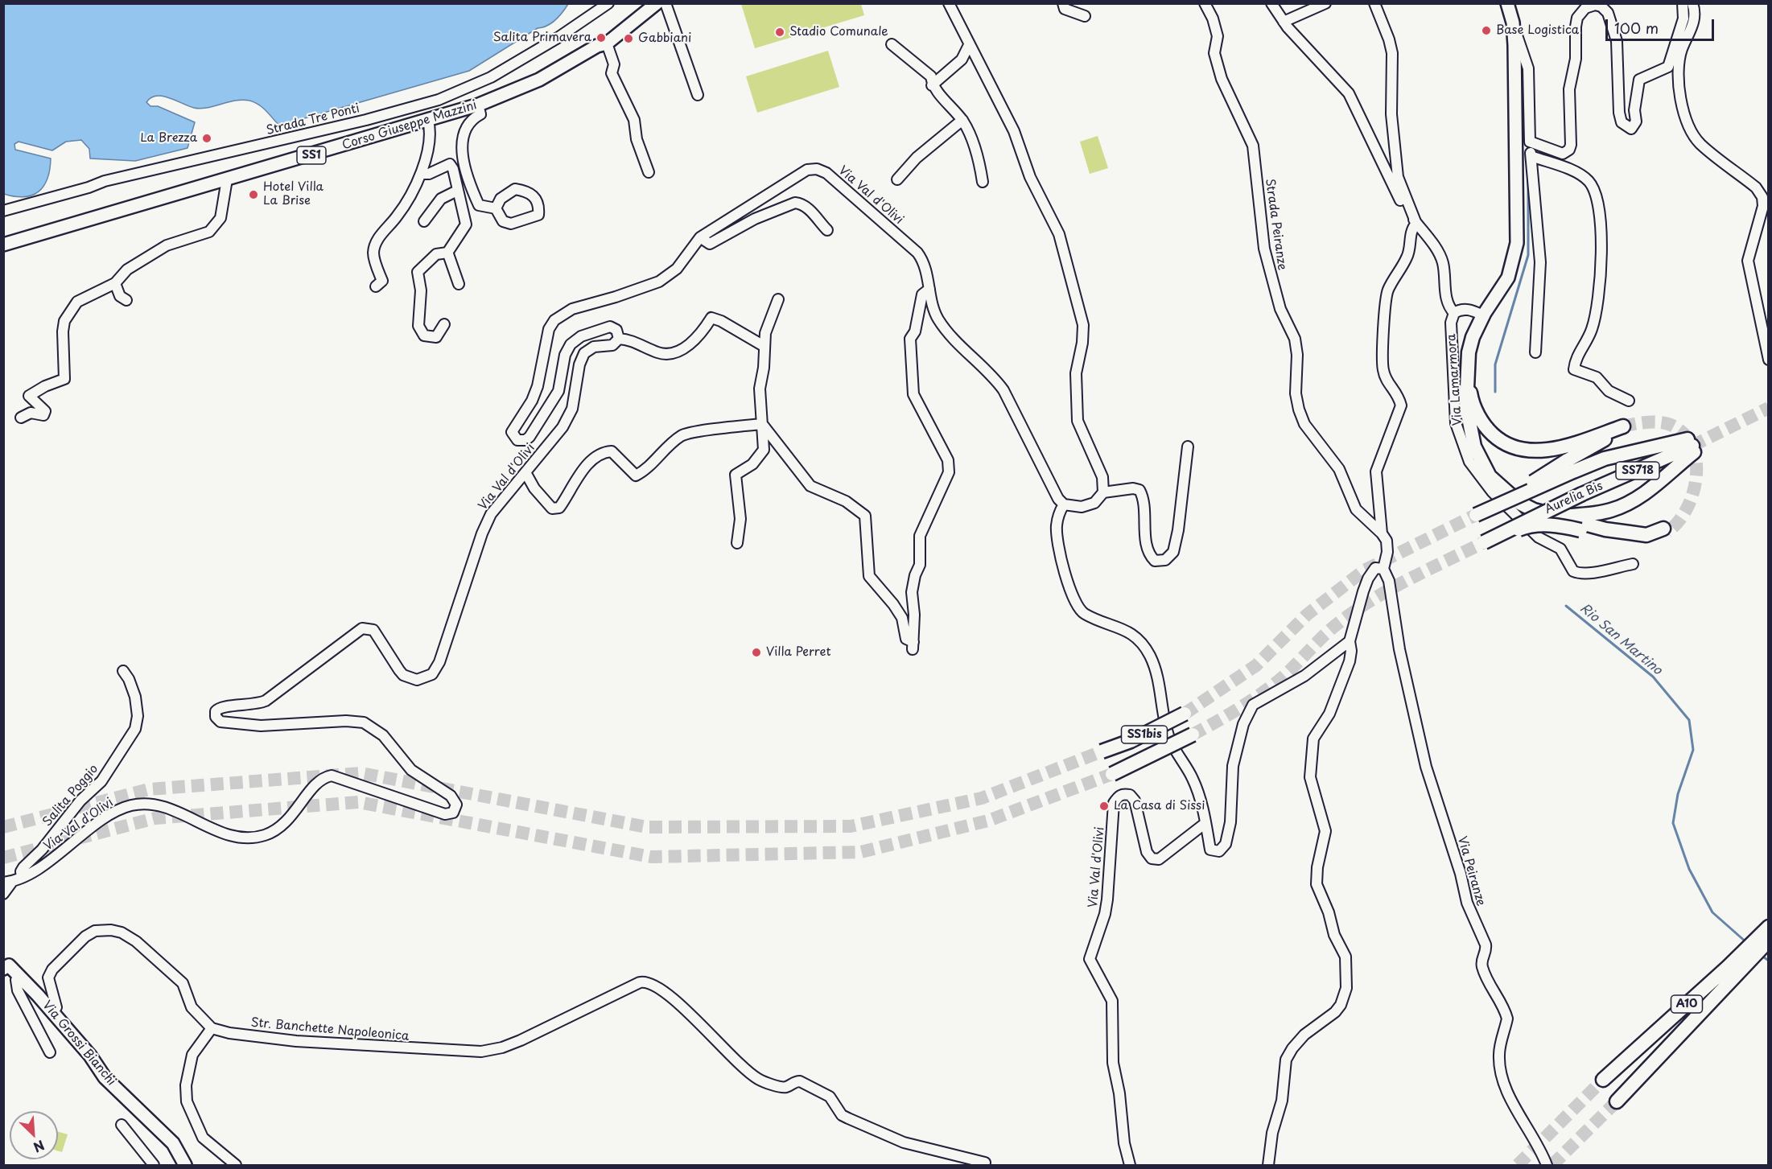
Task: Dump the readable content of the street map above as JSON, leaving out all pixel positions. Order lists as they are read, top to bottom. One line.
{"streets":{"highway":["SS718","Aurelia Bis","SS1bis","A10"],"main road":["Corso Giuseppe Mazzini","SS1","Via Grossi Bianchi"],"street":["Strada Tre Ponti","Via Val d'Olivi","Strada Peiranze","Via Lamarmora","Salita Poggio","Via Peiranze","Str. Banchette Napoleonica"]},"crossings":[["Via Val d'Olivi","Salita Poggio"]],"water":["Rio San Martino"],"places":["Base Logistica","Stadio Comunale","Salita Primavera","Gabbiani","La Brezza","Hotel Villa La Brise","Villa Perret","La Casa di Sissi"],"scale_bar":"100 m","north":"bottom right"}
